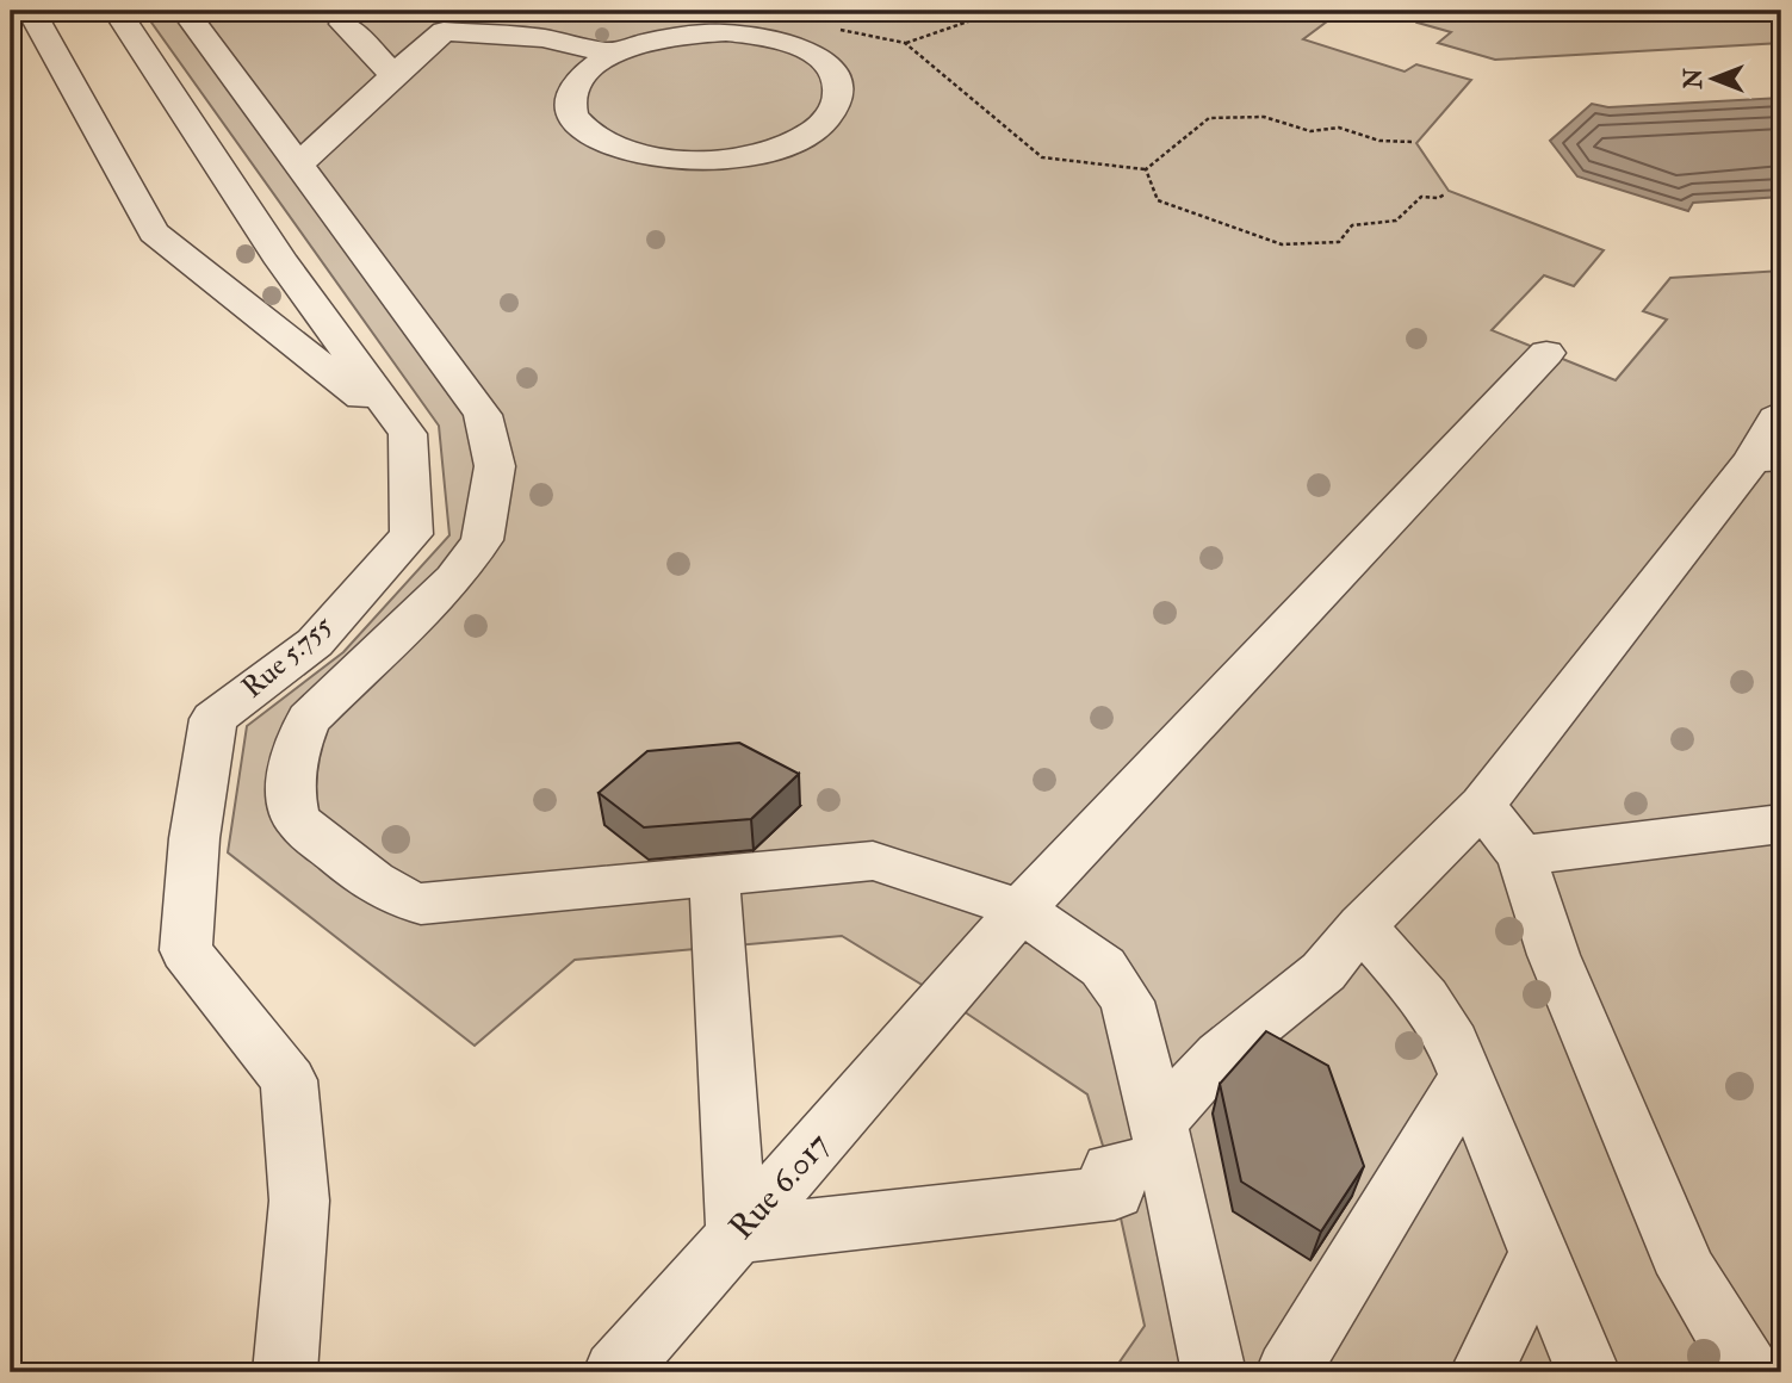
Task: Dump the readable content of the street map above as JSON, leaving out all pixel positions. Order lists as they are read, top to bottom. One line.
{"streets":{"lane":["Rue 5.755","Rue 6.017"]},"north":"left"}
